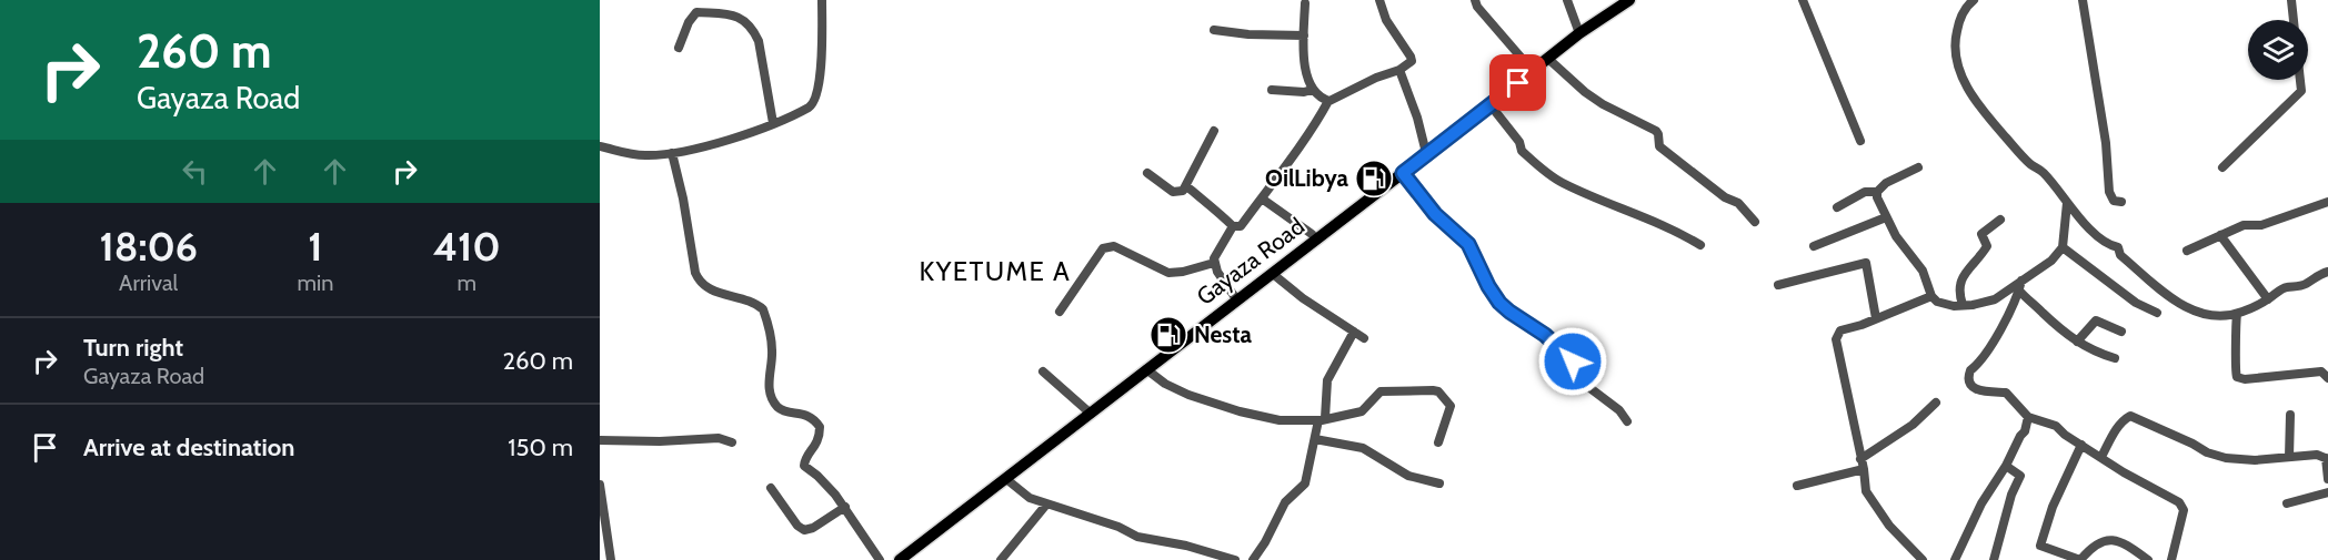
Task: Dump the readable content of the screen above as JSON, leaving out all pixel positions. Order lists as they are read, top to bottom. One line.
{"streets":{"main road":["Gayaza Road"]},"districts":["KYETUME A"],"places":{"fuel station":["OilLibya","Nesta"]},"page":{"turn":["260 m","Gayaza Road"],"eta":["18:06","Arrival","1","min","410","m"],"list":[{"name":"Turn right","note":"Gayaza Road","value":"260 m"},{"name":"Arrive at destination","value":"150 m"}]}}
